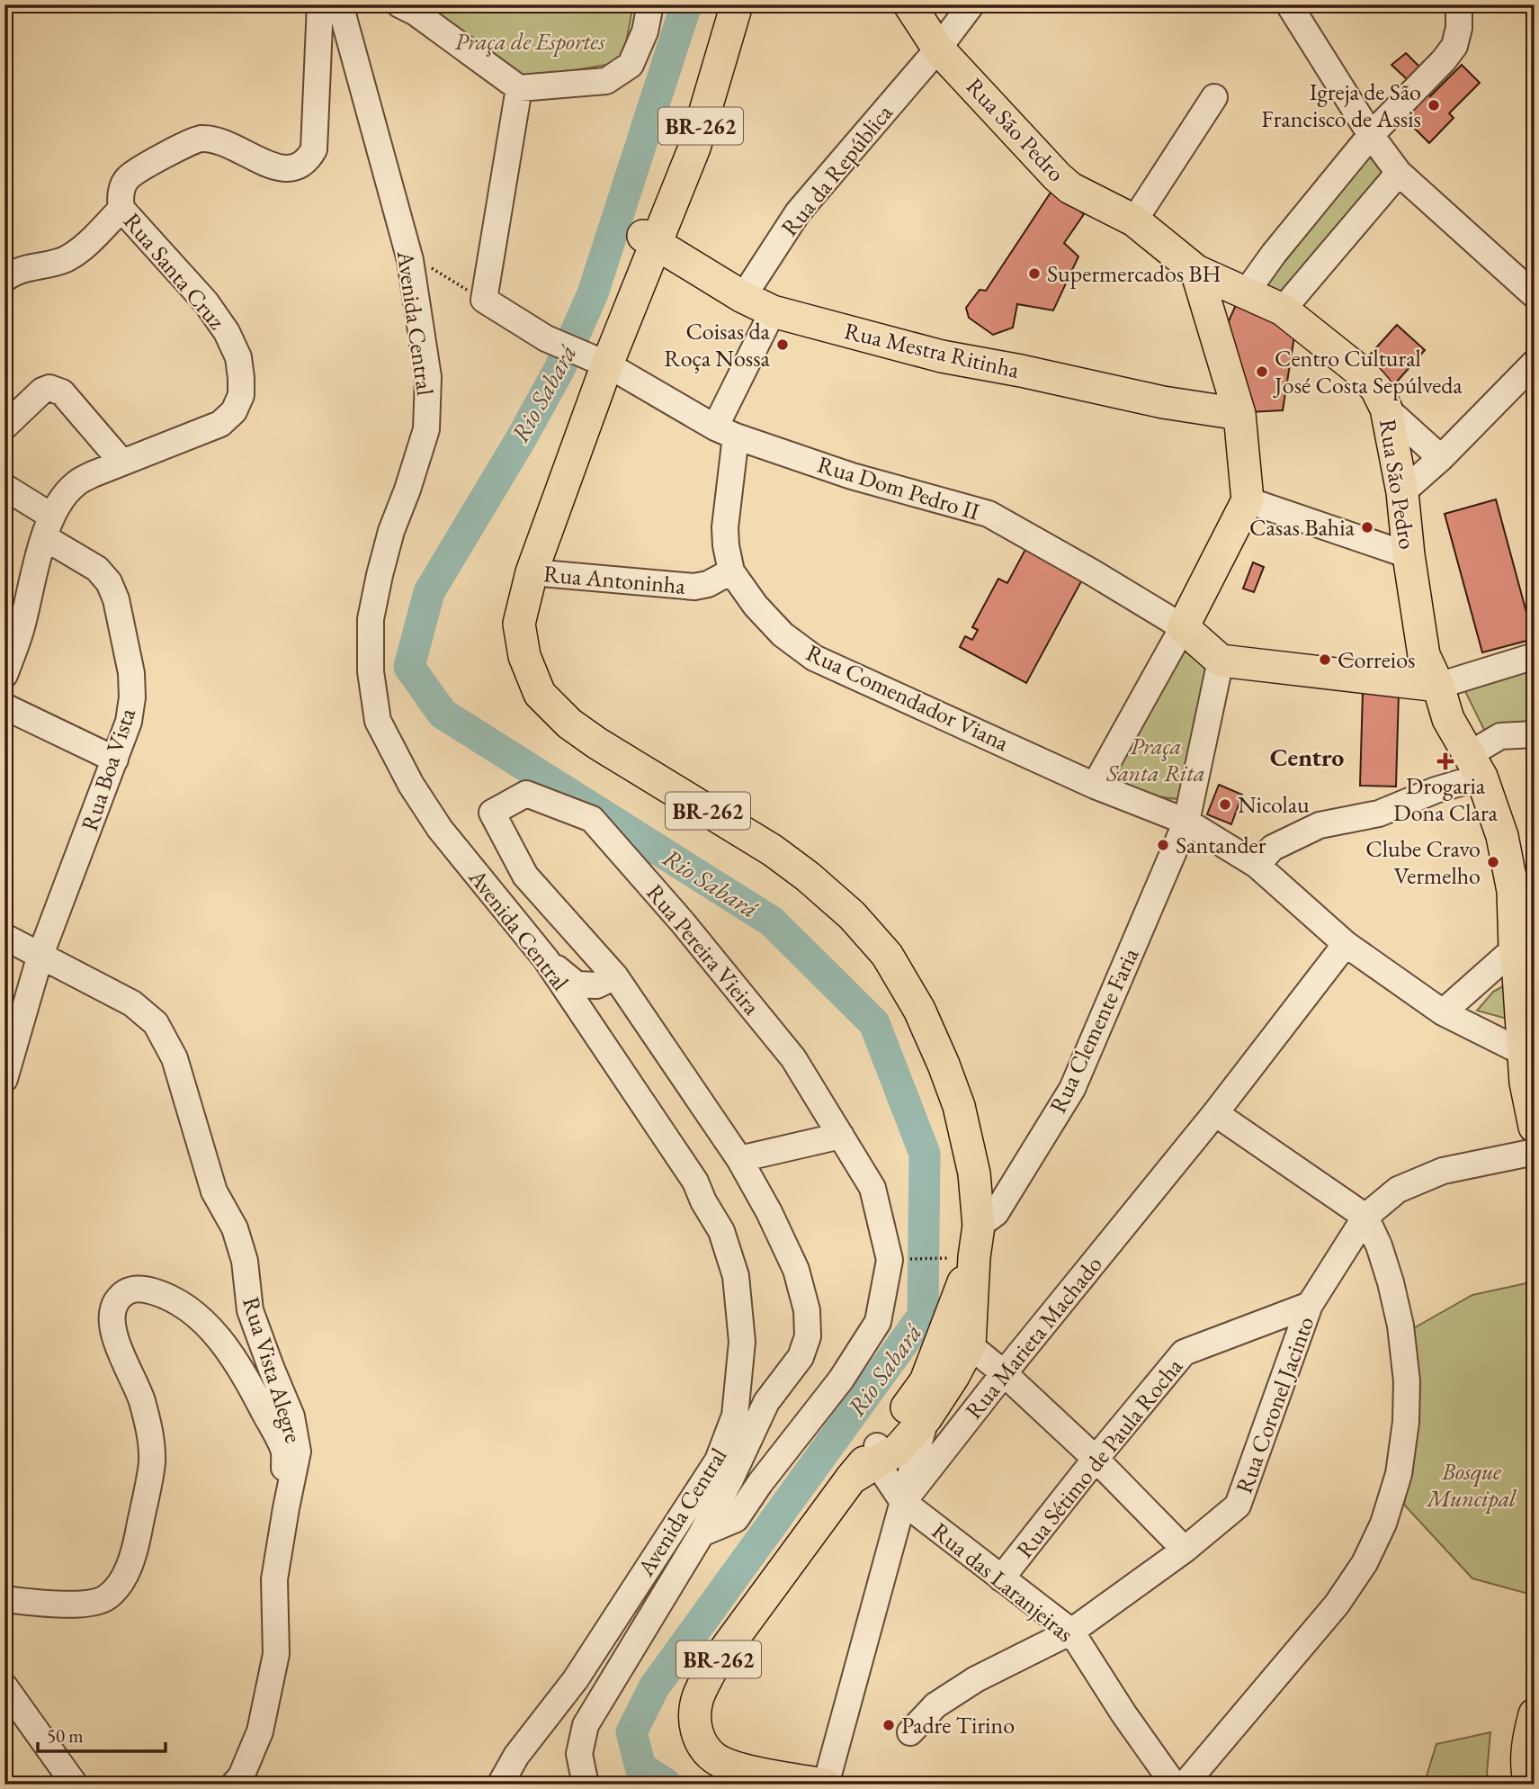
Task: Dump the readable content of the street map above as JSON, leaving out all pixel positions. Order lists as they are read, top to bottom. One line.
{"streets":{"main road":["BR-262","Rua São Pedro","Rua Mestra Ritinha"],"street":["Rua da República","Rua Santa Cruz","Avenida Central","Rua Dom Pedro II","Rua Antoninha","Rua Comendador Viana","Rua Boa Vista","Rua Pereira Vieira","Rua Clemente Faria","Rua Marieta Machado","Rua Vista Alegre","Rua Coronel Jacinto","Rua Sétimo de Paula Rocha","Rua das Laranjeiras"]},"crossings":[["BR-262","Rua Mestra Ritinha"],["BR-262","Rua Dom Pedro II"],["BR-262","Rua Antoninha"],["BR-262","Rua Clemente Faria"],["BR-262","Rua Marieta Machado"],["BR-262","Rua das Laranjeiras"],["Rua São Pedro","Rua da República"],["Rua da República","Rua Mestra Ritinha"],["Rua Santa Cruz","Rua Boa Vista"],["Rua Dom Pedro II","Rua Comendador Viana"],["Rua Antoninha","Rua Comendador Viana"],["Rua Boa Vista","Rua Vista Alegre"],["Rua Marieta Machado","Rua das Laranjeiras"],["Rua Coronel Jacinto","Rua Sétimo de Paula Rocha"],["Rua Coronel Jacinto","Rua das Laranjeiras"],["Rua Sétimo de Paula Rocha","Rua das Laranjeiras"]],"districts":["Centro"],"water":["Rio Sabará"],"parks":["Praça de Esportes","Praça Santa Rita","Bosque Muncipal"],"places":{"other":["Igreja de São Francisco de Assis","Supermercados BH","Coisas da Roça Nossa","Centro Cultural José Costa Sepúlveda","Casas Bahia","Correios","Nicolau","Santander","Clube Cravo Vermelho","Padre Tirino"],"health":["Drogaria Dona Clara"]},"scale_bar":"50 m"}
